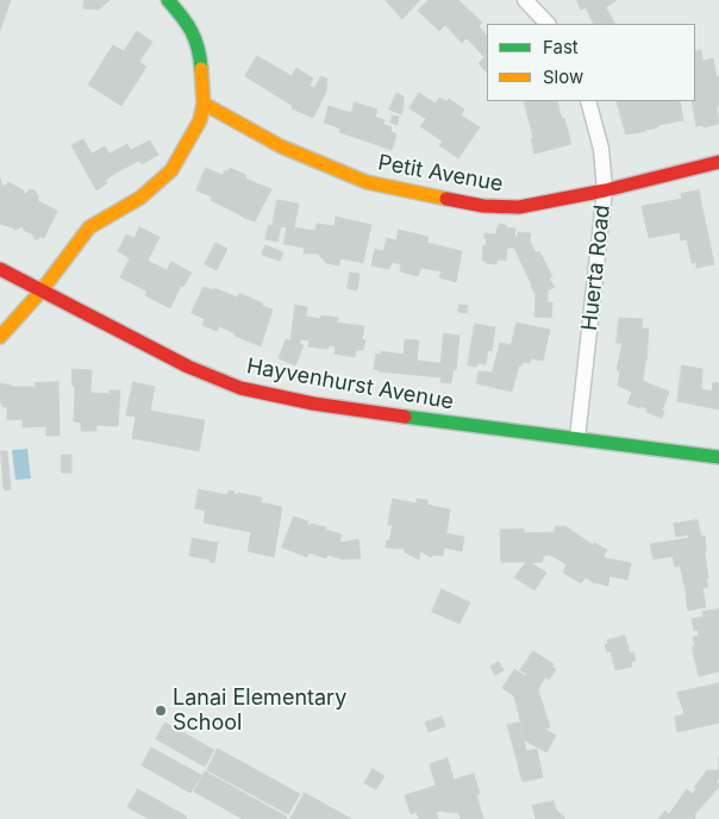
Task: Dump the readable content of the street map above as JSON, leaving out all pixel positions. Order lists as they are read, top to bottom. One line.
{"streets":{"street":["Petit Avenue","Huerta Road","Hayvenhurst Avenue"]},"crossings":[["Petit Avenue","Huerta Road"],["Huerta Road","Hayvenhurst Avenue"]],"places":["Lanai Elementary School"],"legend":["Fast","Slow"]}
